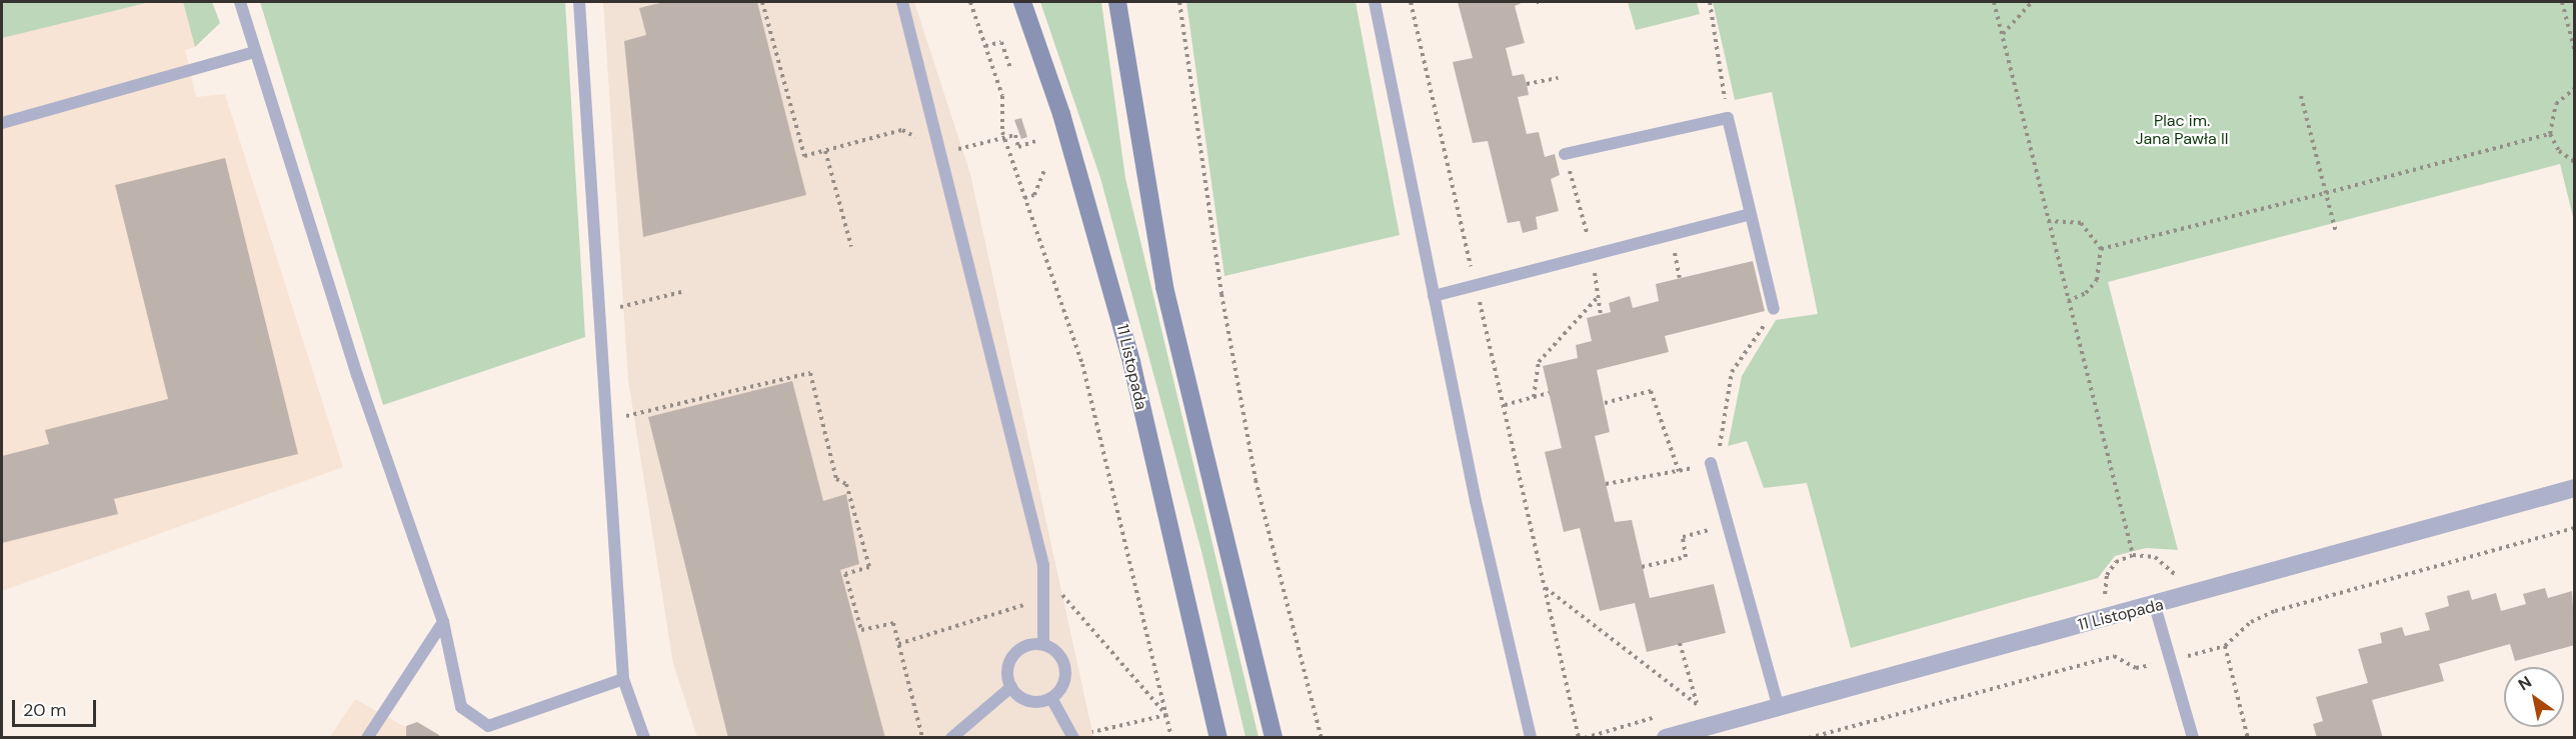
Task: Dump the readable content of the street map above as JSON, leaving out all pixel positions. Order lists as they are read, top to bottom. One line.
{"streets":{"main road":["11 Listopada"]},"parks":["Plac im. Jana Pawła II"],"scale_bar":"20 m","north":"top left"}
